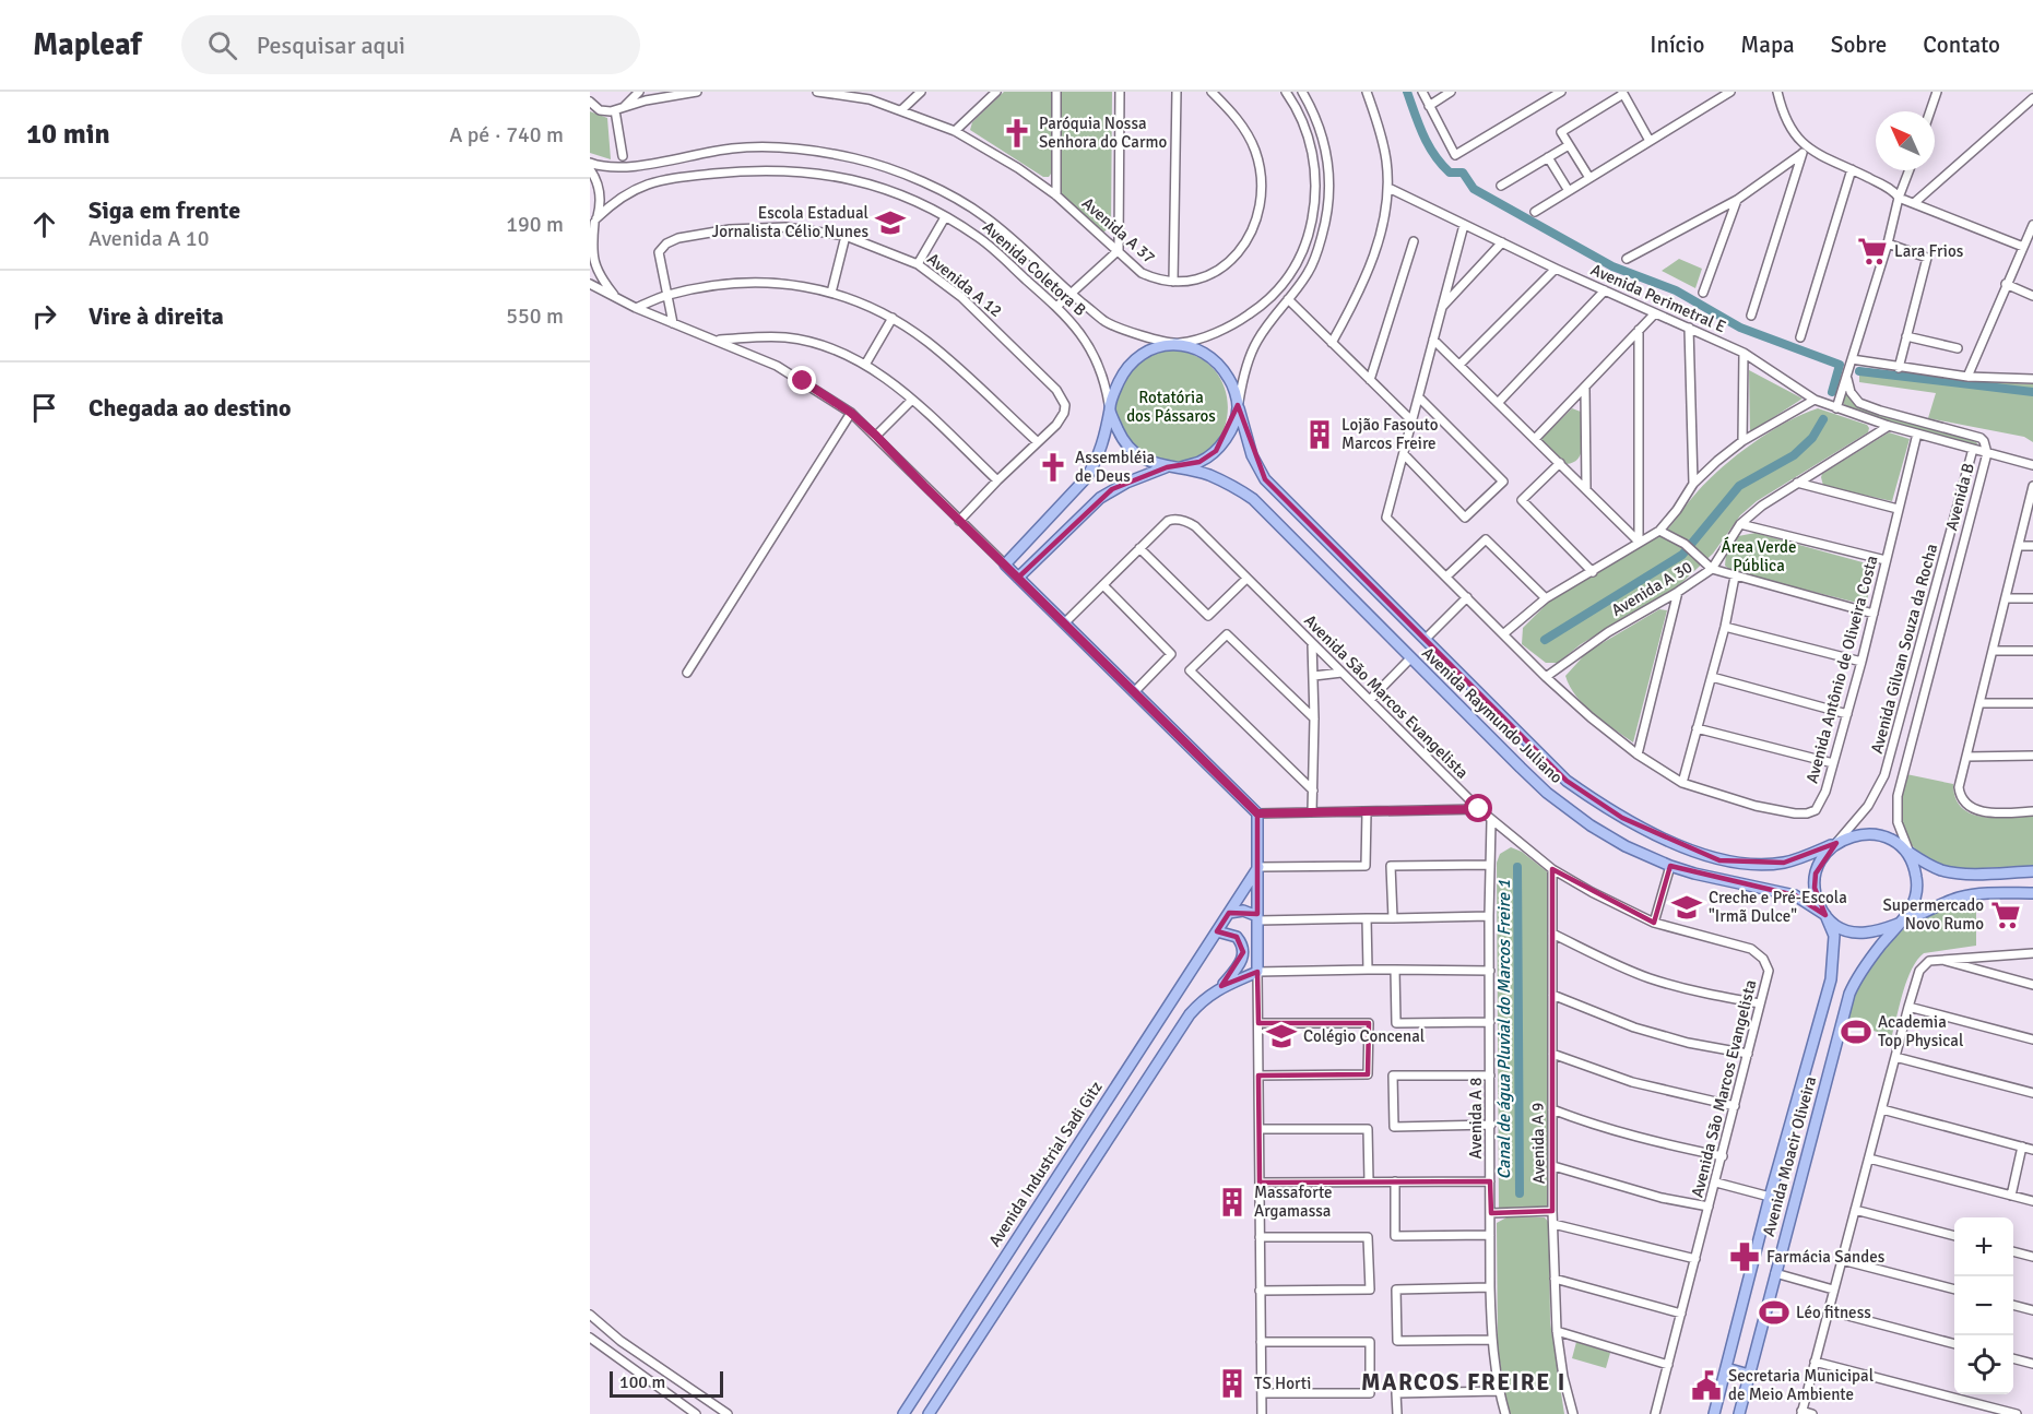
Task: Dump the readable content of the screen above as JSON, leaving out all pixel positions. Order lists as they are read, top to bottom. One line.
{"streets":{"main road":["Avenida Coletora B","Avenida Raymundo Juliano","Avenida Moacir Oliveira","Avenida Industrial Sadi Gitz"],"street":["Avenida A 37","Avenida A 12","Avenida Perimetral E","Avenida B","Avenida A 30","Avenida Gilvan Souza da Rocha","Avenida Antônio de Oliveira Costa","Avenida São Marcos Evangelista","Avenida A 8","Avenida A 9"]},"crossings":[["Avenida Coletora B","Avenida Raymundo Juliano"],["Avenida Perimetral E","Avenida B"],["Avenida Perimetral E","Avenida A 30"],["Avenida Perimetral E","Avenida Gilvan Souza da Rocha"],["Avenida Perimetral E","Avenida Antônio de Oliveira Costa"],["Avenida B","Avenida Gilvan Souza da Rocha"],["Avenida B","Avenida Raymundo Juliano"],["Avenida B","Avenida Moacir Oliveira"],["Avenida A 30","Avenida Antônio de Oliveira Costa"],["Avenida Gilvan Souza da Rocha","Avenida Raymundo Juliano"],["Avenida Gilvan Souza da Rocha","Avenida Moacir Oliveira"],["Avenida São Marcos Evangelista","Avenida A 8"],["Avenida São Marcos Evangelista","Avenida A 9"],["Avenida Raymundo Juliano","Avenida Moacir Oliveira"]],"districts":["MARCOS FREIRE I"],"water":["Canal de água Pluvial do Marcos Freire 1"],"parks":["Rotatória dos Pássaros","Área Verde Pública"],"places":{"church":["Paróquia Nossa Senhora do Carmo","Assembléia de Deus"],"school or university":["Escola Estadual Jornalista Célio Nunes","Creche e Pré-Escola \"Irmã Dulce\"","Colégio Concenal"],"supermarket":["Lara Frios","Supermercado Novo Rumo"],"building":["Lojão Fasouto Marcos Freire","Massaforte Argamassa","TS Horti"],"sports":["Academia Top Physical","Léo fitness"],"pharmacy":["Farmácia Sandes"],"public building":["Secretaria Municipal de Meio Ambiente"]},"scale_bar":"100 m","north":"top left","page":{"header":"Mapleaf","search":"Pesquisar aqui","nav":["Início","Mapa","Sobre","Contato"],"heading":["10 min","A pé · 740 m"],"list":[["Siga em frente","Avenida A 10","190 m"],["Vire à direita","550 m"],"Chegada ao destino"],"map_buttons":["+","−"],"scale":"100 m"}}
